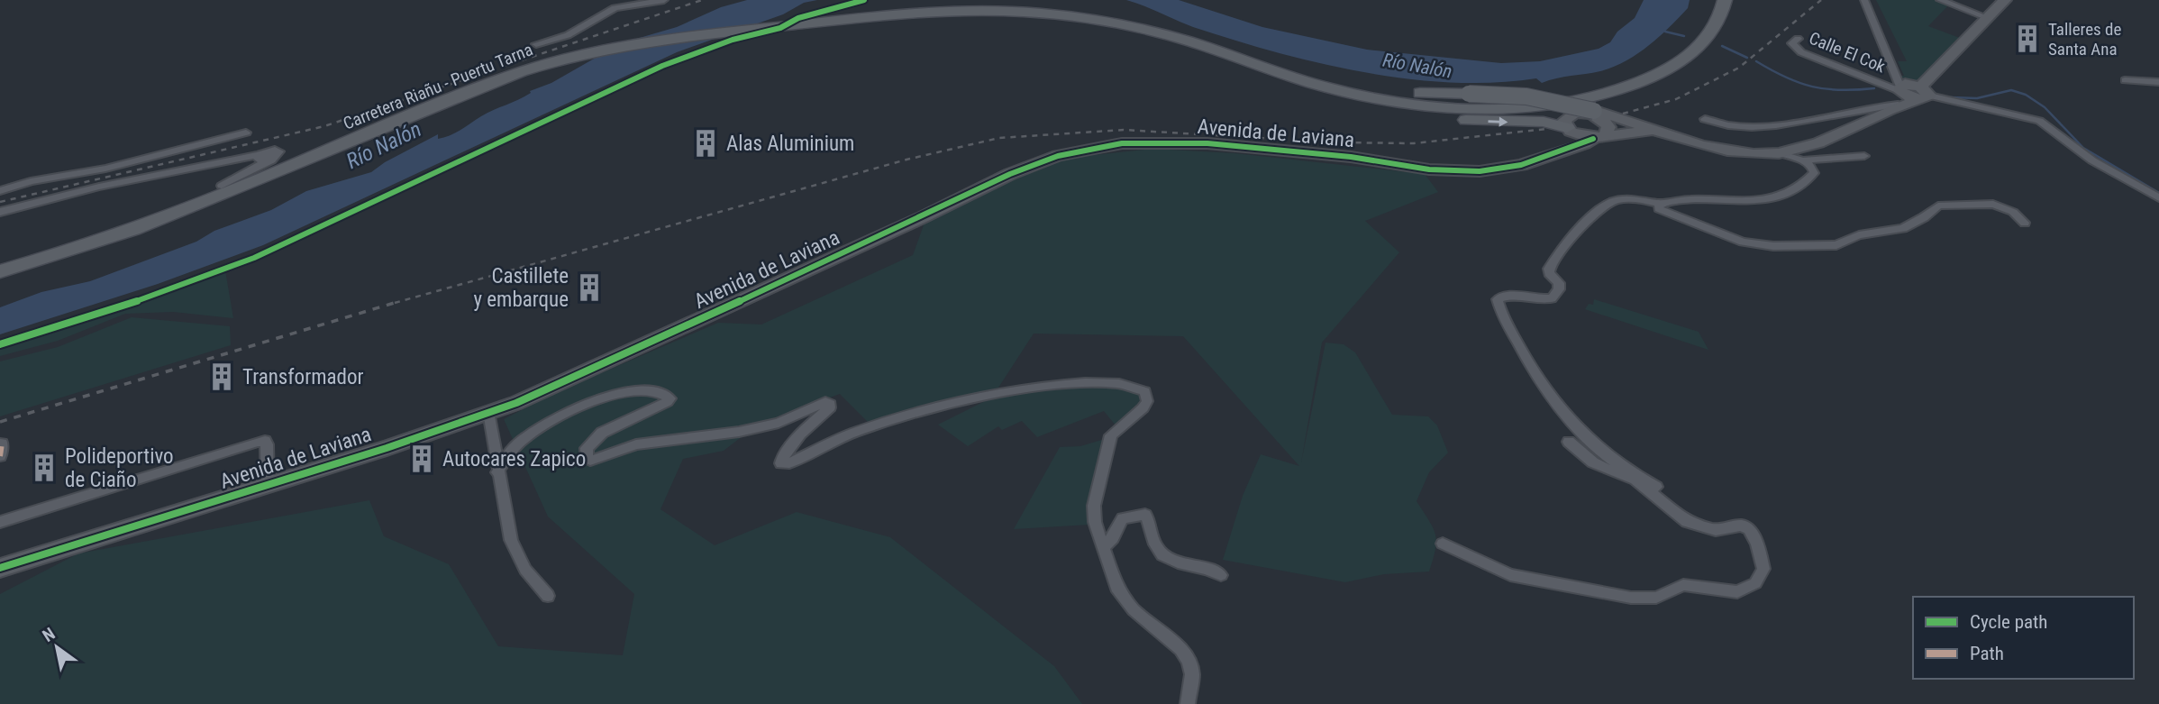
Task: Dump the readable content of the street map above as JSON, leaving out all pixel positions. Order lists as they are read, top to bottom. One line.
{"streets":{"main road":["Carretera Riañu - Puertu Tarna"],"street":["Calle El Cok","Avenida de Laviana"]},"water":["Río Nalón"],"places":{"building":["Talleres de Santa Ana","Alas Aluminium","Castillete y embarque","Transformador","Autocares Zapico","Polideportivo de Ciaño"]},"legend":["Cycle path","Path"],"north":"top left"}
